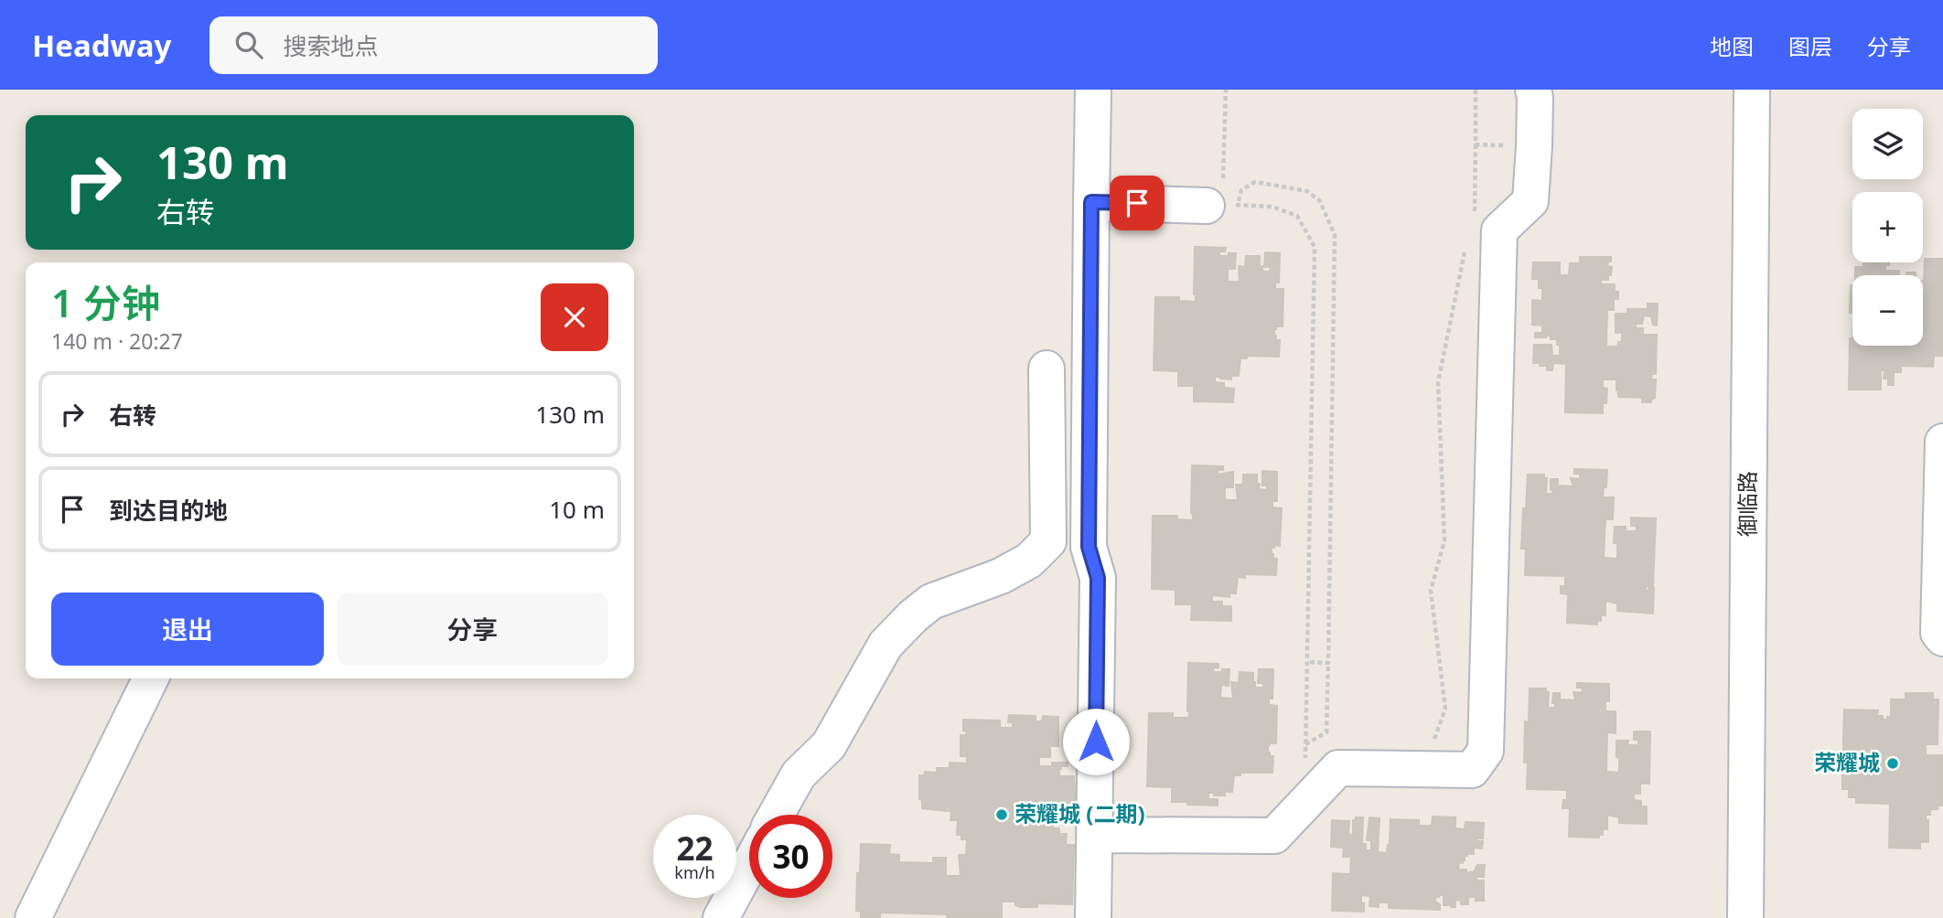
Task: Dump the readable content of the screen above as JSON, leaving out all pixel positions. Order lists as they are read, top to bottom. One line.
{"streets":{"street":["御临路"]},"places":["荣耀城","荣耀城 (二期)"],"page":{"header":"Headway","search":"搜索地点","nav":["地图","图层","分享"],"map_buttons":["+","−"],"turn":["130 m","右转"],"heading":["1 分钟","140 m · 20:27"],"list":[{"name":"右转","value":"130 m"},{"name":"到达目的地","value":"10 m"}],"buttons":["退出","分享"],"speed":"22 km/h","limit":"30"}}
